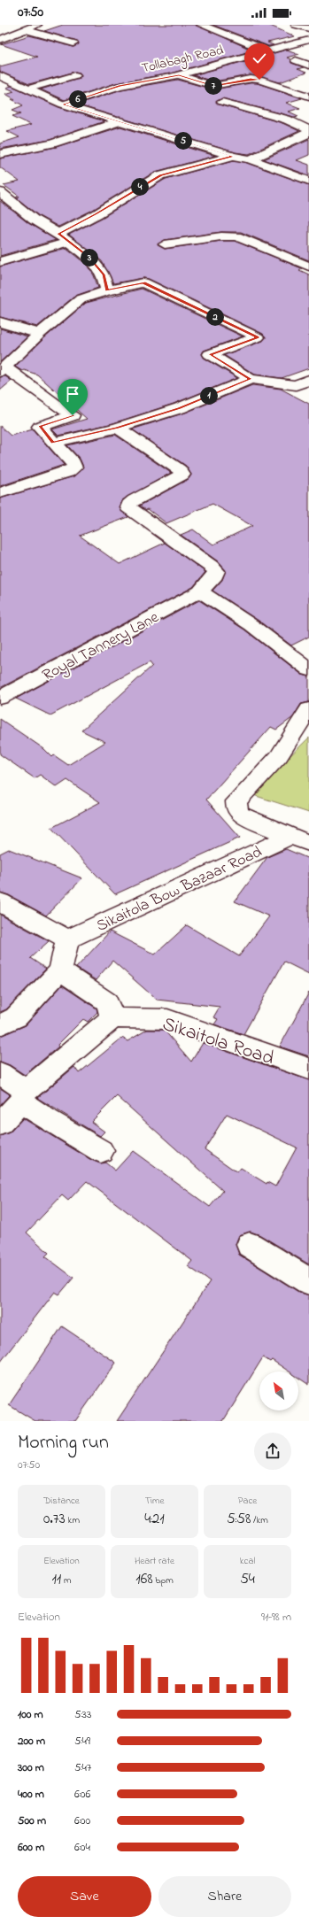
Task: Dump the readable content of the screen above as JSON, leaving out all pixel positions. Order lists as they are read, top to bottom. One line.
{"streets":{"street":["Tollabagh Road","Royal Tannery Lane","Sikaitola Bow Bazaar Road","Sikaitola Road"]},"north":"top left","page":{"status":"07:50","pins":["7","6","5","4","3","2","1"],"heading":["Morning run","07:50"],"stats":[["Distance","0.73 km"],["Time","4:21"],["Pace","5:58 /km"],["Elevation","11 m"],["Heart rate","168 bpm"],["kcal","54"]],"chart":["Elevation","91–98 m"],"list":[{"name":"100 m","note":"5:33"},{"name":"200 m","note":"5:49"},{"name":"300 m","note":"5:47"},{"name":"400 m","note":"6:06"},{"name":"500 m","note":"6:00"},{"name":"600 m","note":"6:04"}],"buttons":["Save","Share"]}}
